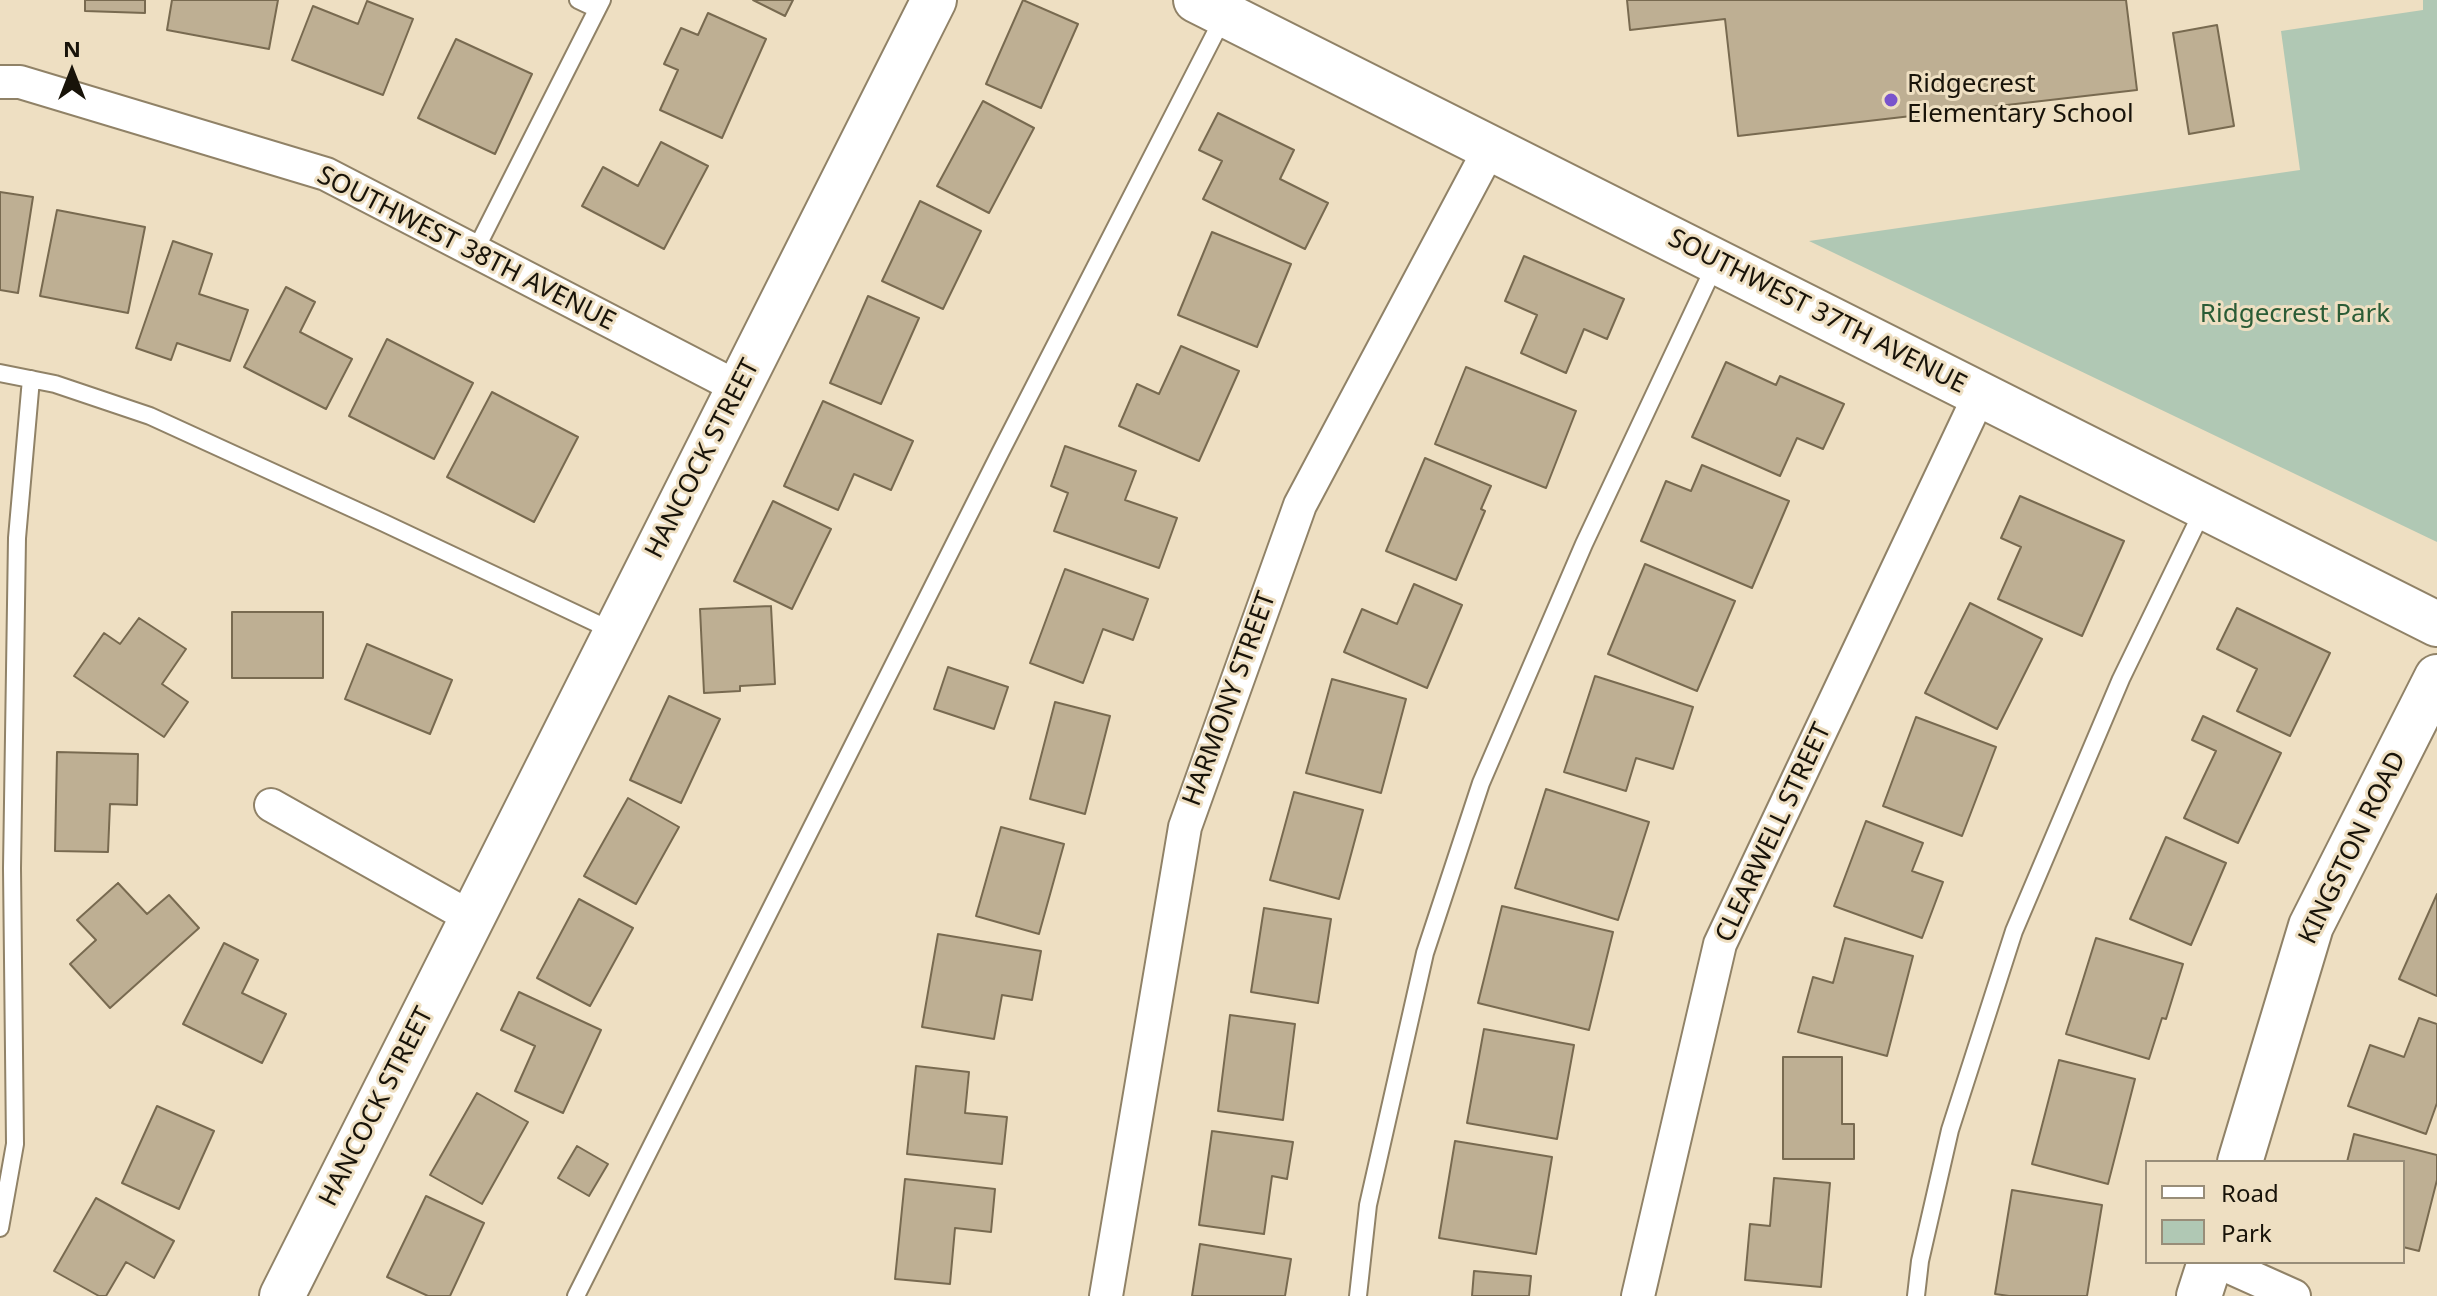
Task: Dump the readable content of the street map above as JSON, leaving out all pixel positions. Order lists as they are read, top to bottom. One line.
{"streets":{"street":["SOUTHWEST 38TH AVENUE","SOUTHWEST 37TH AVENUE","HANCOCK STREET","HARMONY STREET","CLEARWELL STREET","KINGSTON ROAD"]},"crossings":[["SOUTHWEST 38TH AVENUE","HANCOCK STREET"],["SOUTHWEST 37TH AVENUE","HARMONY STREET"],["SOUTHWEST 37TH AVENUE","CLEARWELL STREET"]],"parks":["Ridgecrest Park"],"places":["Ridgecrest Elementary School"],"legend":["Road","Park"],"north":"top"}
